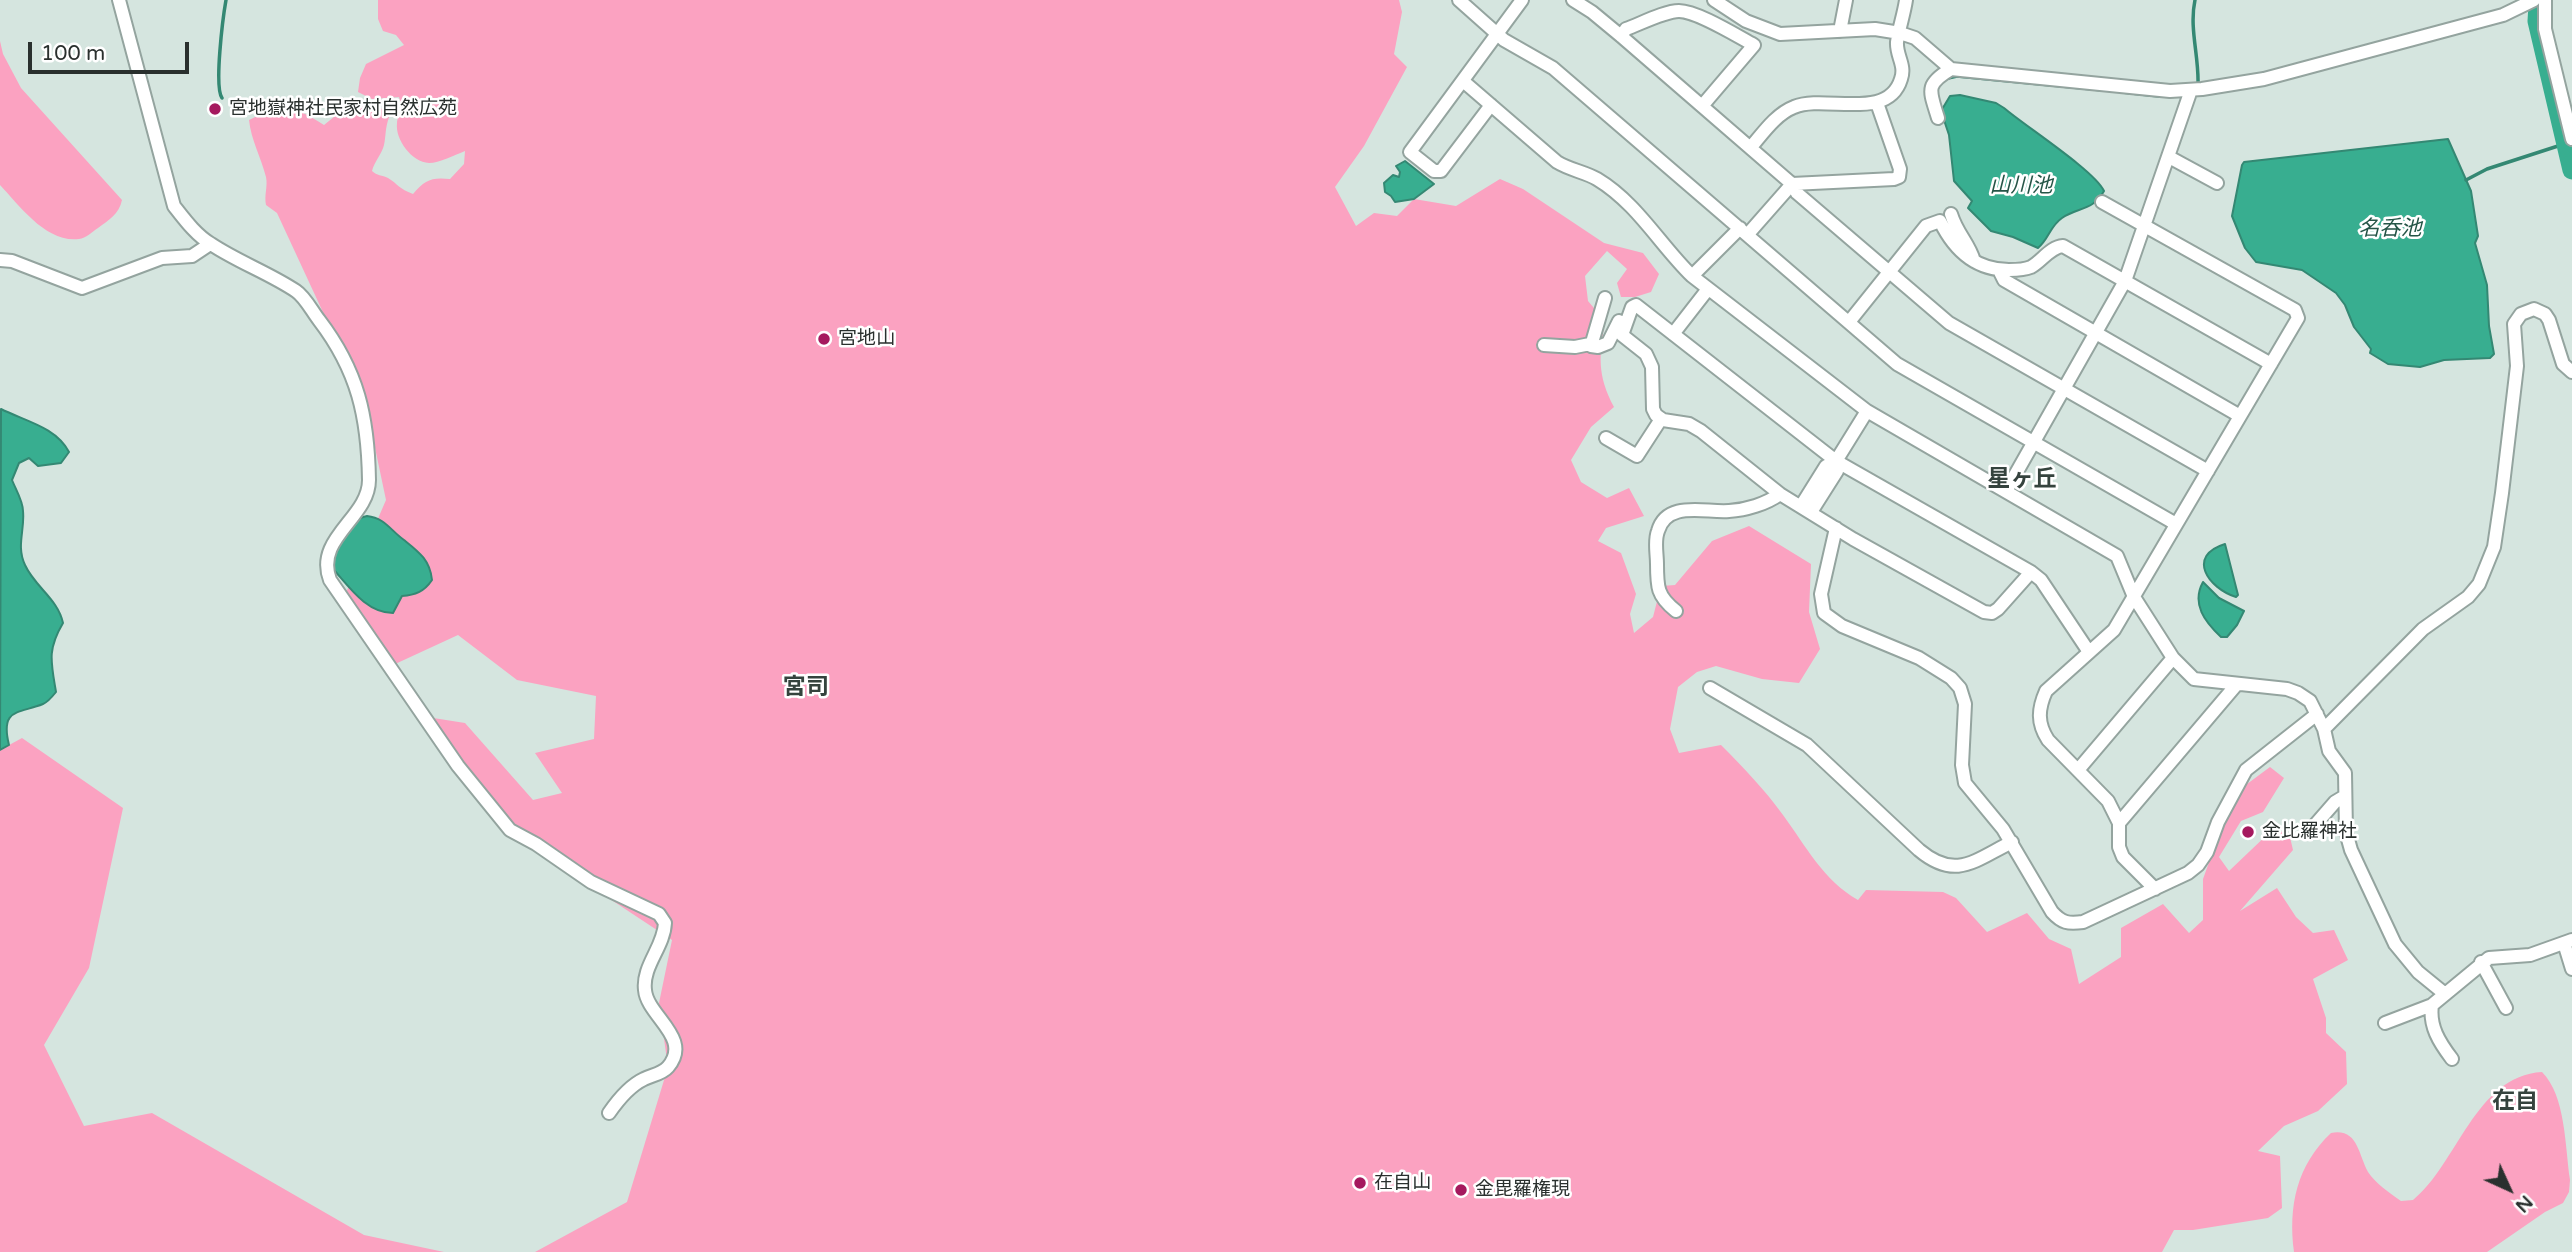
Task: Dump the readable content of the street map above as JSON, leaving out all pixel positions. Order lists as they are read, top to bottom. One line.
{"districts":["星ヶ丘","宮司","在自"],"water":["山川池","名呑池"],"places":["宮地嶽神社民家村自然広苑","宮地山","金比羅神社","在自山","金毘羅権現"],"scale_bar":"100 m","north":"bottom right"}
